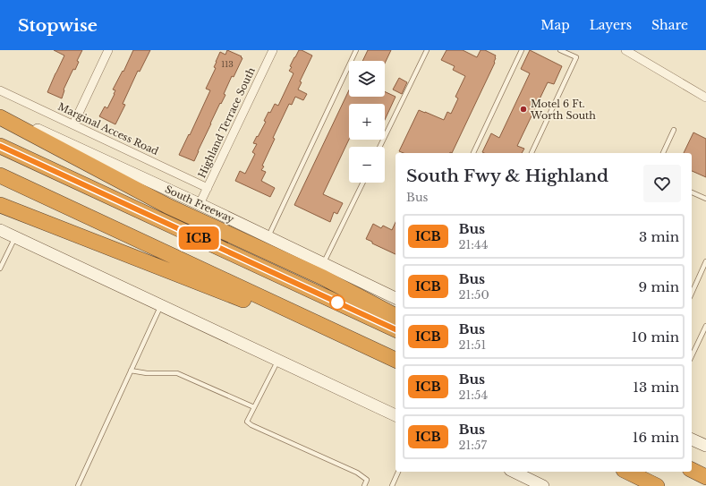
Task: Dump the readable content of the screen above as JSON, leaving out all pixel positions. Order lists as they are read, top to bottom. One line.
{"streets":{"main road":["South Freeway"],"street":["Highland Terrace South","Marginal Access Road"]},"crossings":[["Highland Terrace South","Marginal Access Road"],["Highland Terrace South","South Freeway"]],"places":["Motel 6 Ft. Worth South"],"lines":["bus line ICB"],"house_numbers":["113"],"page":{"header":"Stopwise","nav":["Map","Layers","Share"],"on_map":"ICB","map_buttons":["+","−"],"heading":["South Fwy & Highland","Bus"],"list":[{"mark":"ICB","name":"Bus","note":"21:44","value":"3 min"},{"mark":"ICB","name":"Bus","note":"21:50","value":"9 min"},{"mark":"ICB","name":"Bus","note":"21:51","value":"10 min"},{"mark":"ICB","name":"Bus","note":"21:54","value":"13 min"},{"mark":"ICB","name":"Bus","note":"21:57","value":"16 min"}]}}
